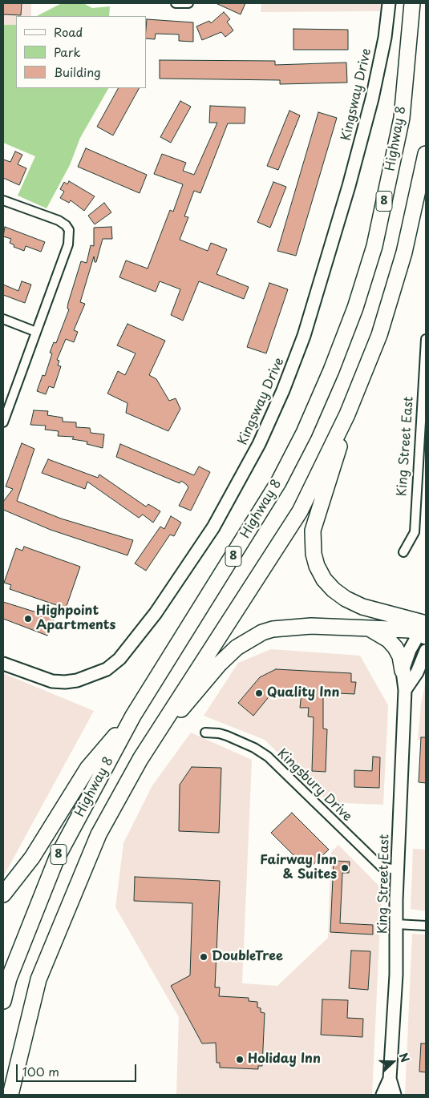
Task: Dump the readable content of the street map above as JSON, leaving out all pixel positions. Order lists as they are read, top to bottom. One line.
{"streets":{"highway":["Highway 8","8"],"street":["Kingsway Drive","King Street East","Kingsbury Drive"]},"crossings":[["King Street East","Kingsbury Drive"]],"places":["Highpoint Apartments","Quality Inn","Fairway Inn & Suites","DoubleTree","Holiday Inn"],"legend":["Road","Park","Building"],"scale_bar":"100 m","north":"right"}
